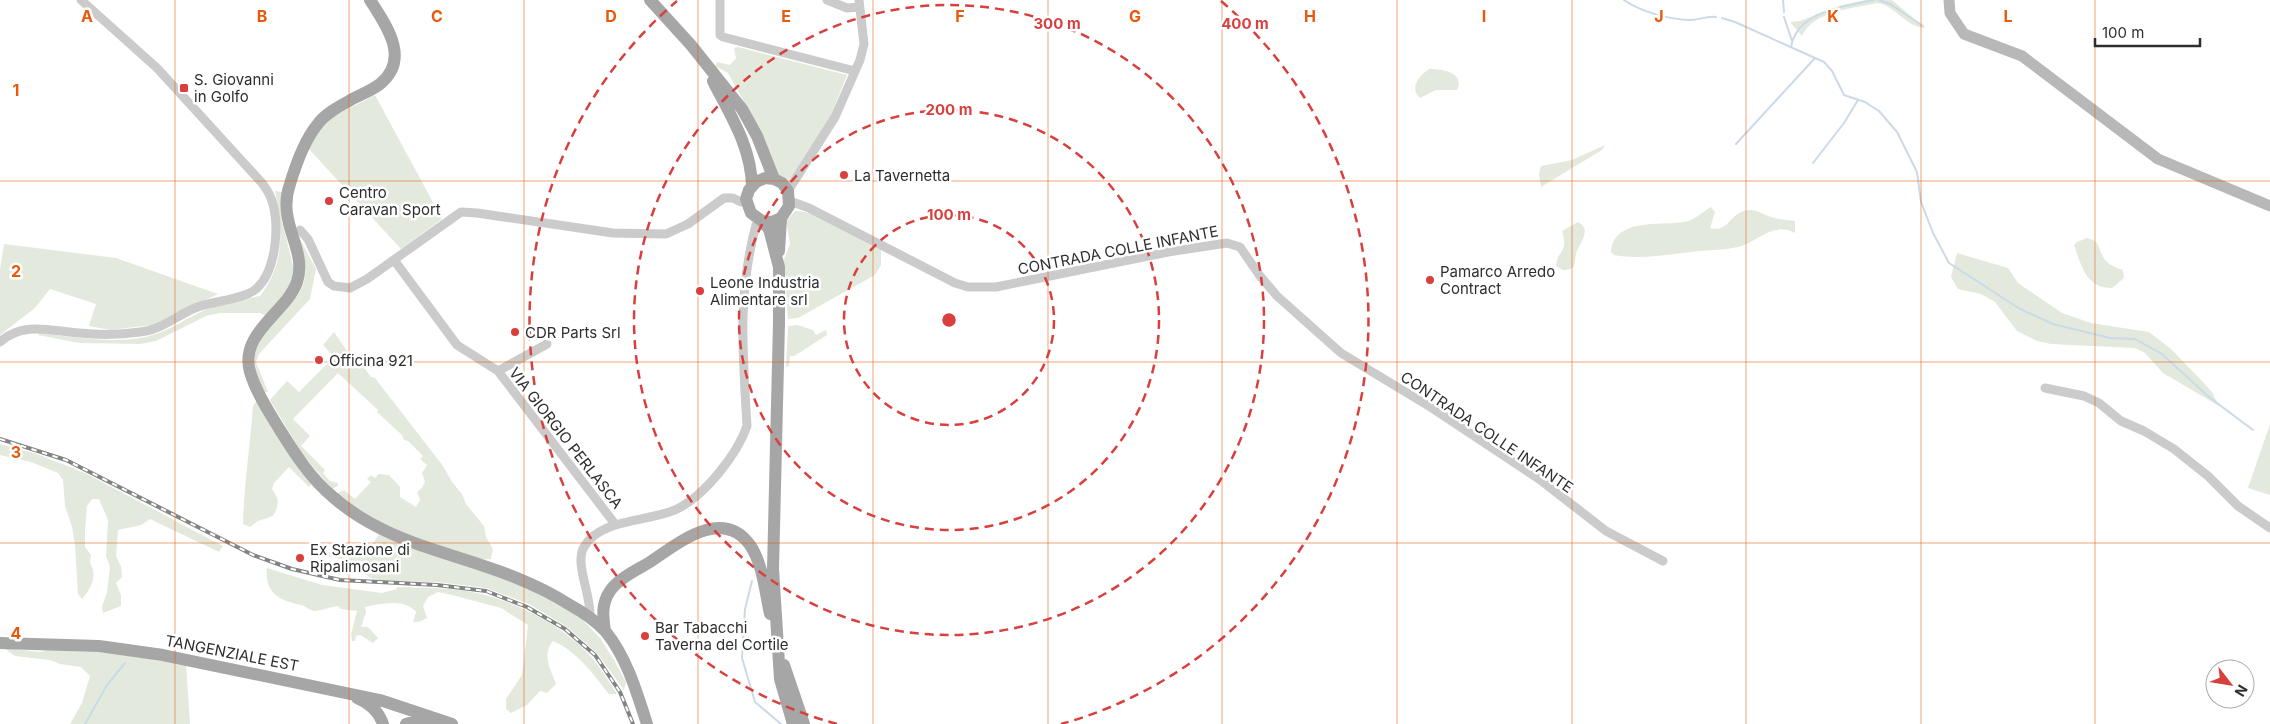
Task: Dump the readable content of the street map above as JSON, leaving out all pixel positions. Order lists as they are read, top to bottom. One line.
{"streets":{"main road":["TANGENZIALE EST"],"street":["CONTRADA COLLE INFANTE","VIA GIORGIO PERLASCA"]},"places":{"transit":["S. Giovanni in Golfo"],"other":["La Tavernetta","Centro Caravan Sport","Pamarco Arredo Contract","Leone Industria Alimentare srl","CDR Parts Srl","Officina 921","Ex Stazione di Ripalimosani","Bar Tabacchi Taverna del Cortile"]},"scale_bar":"100 m","north":"bottom right","grid":{"columns":["A","B","C","D","E","F","G","H","I","J","K","L"],"rows":["1","2","3","4"]},"rings":["400 m","300 m","200 m","100 m"]}
